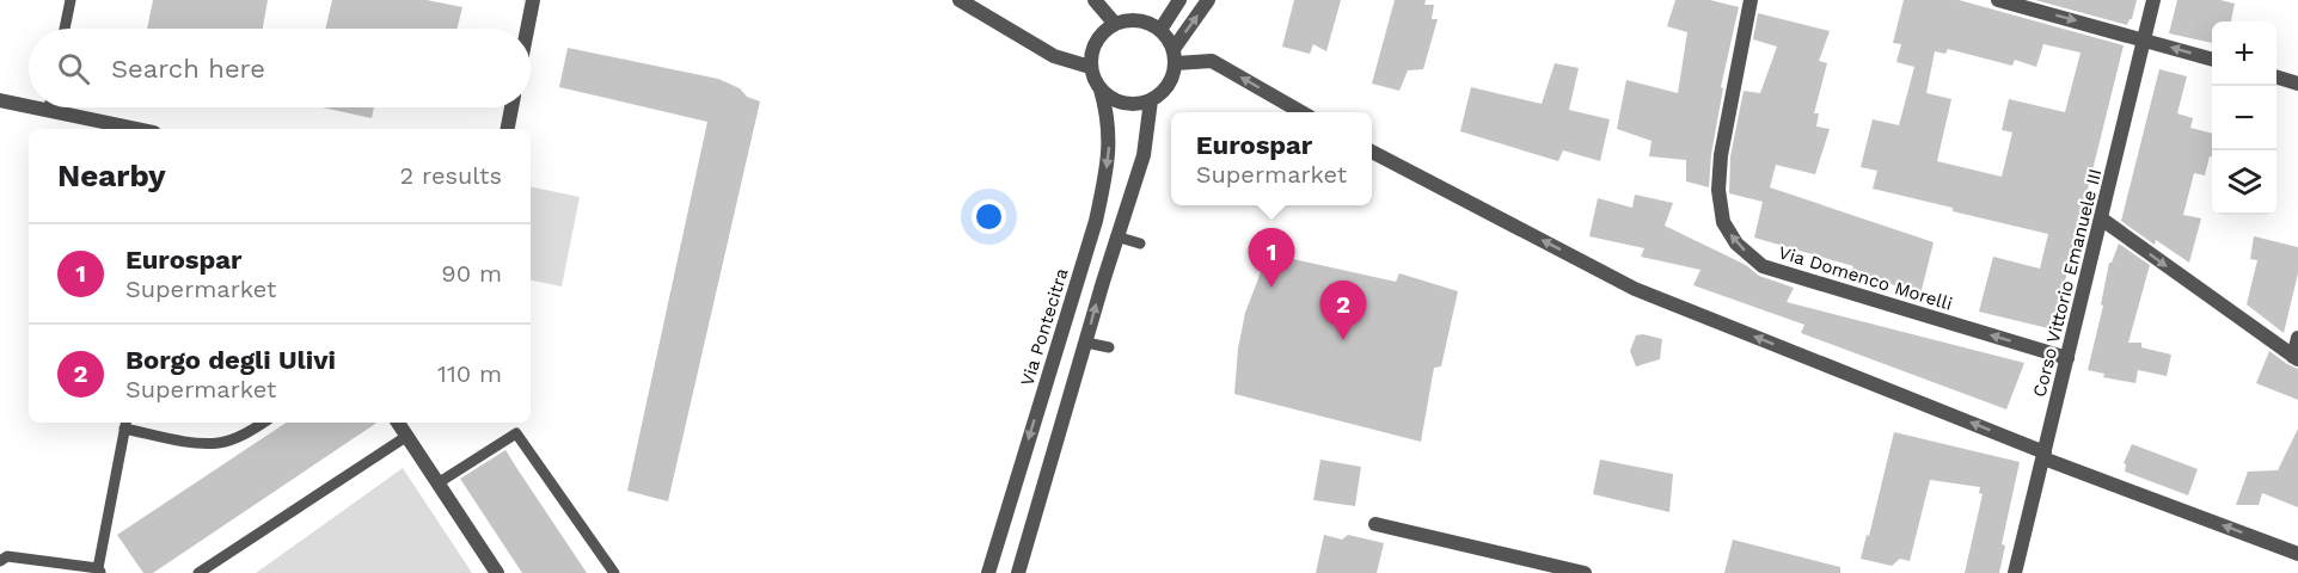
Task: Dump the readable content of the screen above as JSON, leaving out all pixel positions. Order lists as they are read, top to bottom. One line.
{"streets":{"street":["Via Domenco Morelli","Corso Vittorio Emanuele III","Via Pontecitra"]},"crossings":[["Via Domenco Morelli","Corso Vittorio Emanuele III"]],"page":{"map_buttons":["+","−"],"search":"Search here","popup":["Eurospar","Supermarket"],"heading":["Nearby","2 results"],"list":[{"mark":"1","name":"Eurospar","note":"Supermarket","value":"90 m"},{"mark":"2","name":"Borgo degli Ulivi","note":"Supermarket","value":"110 m"}],"pins":["1","2"]}}
